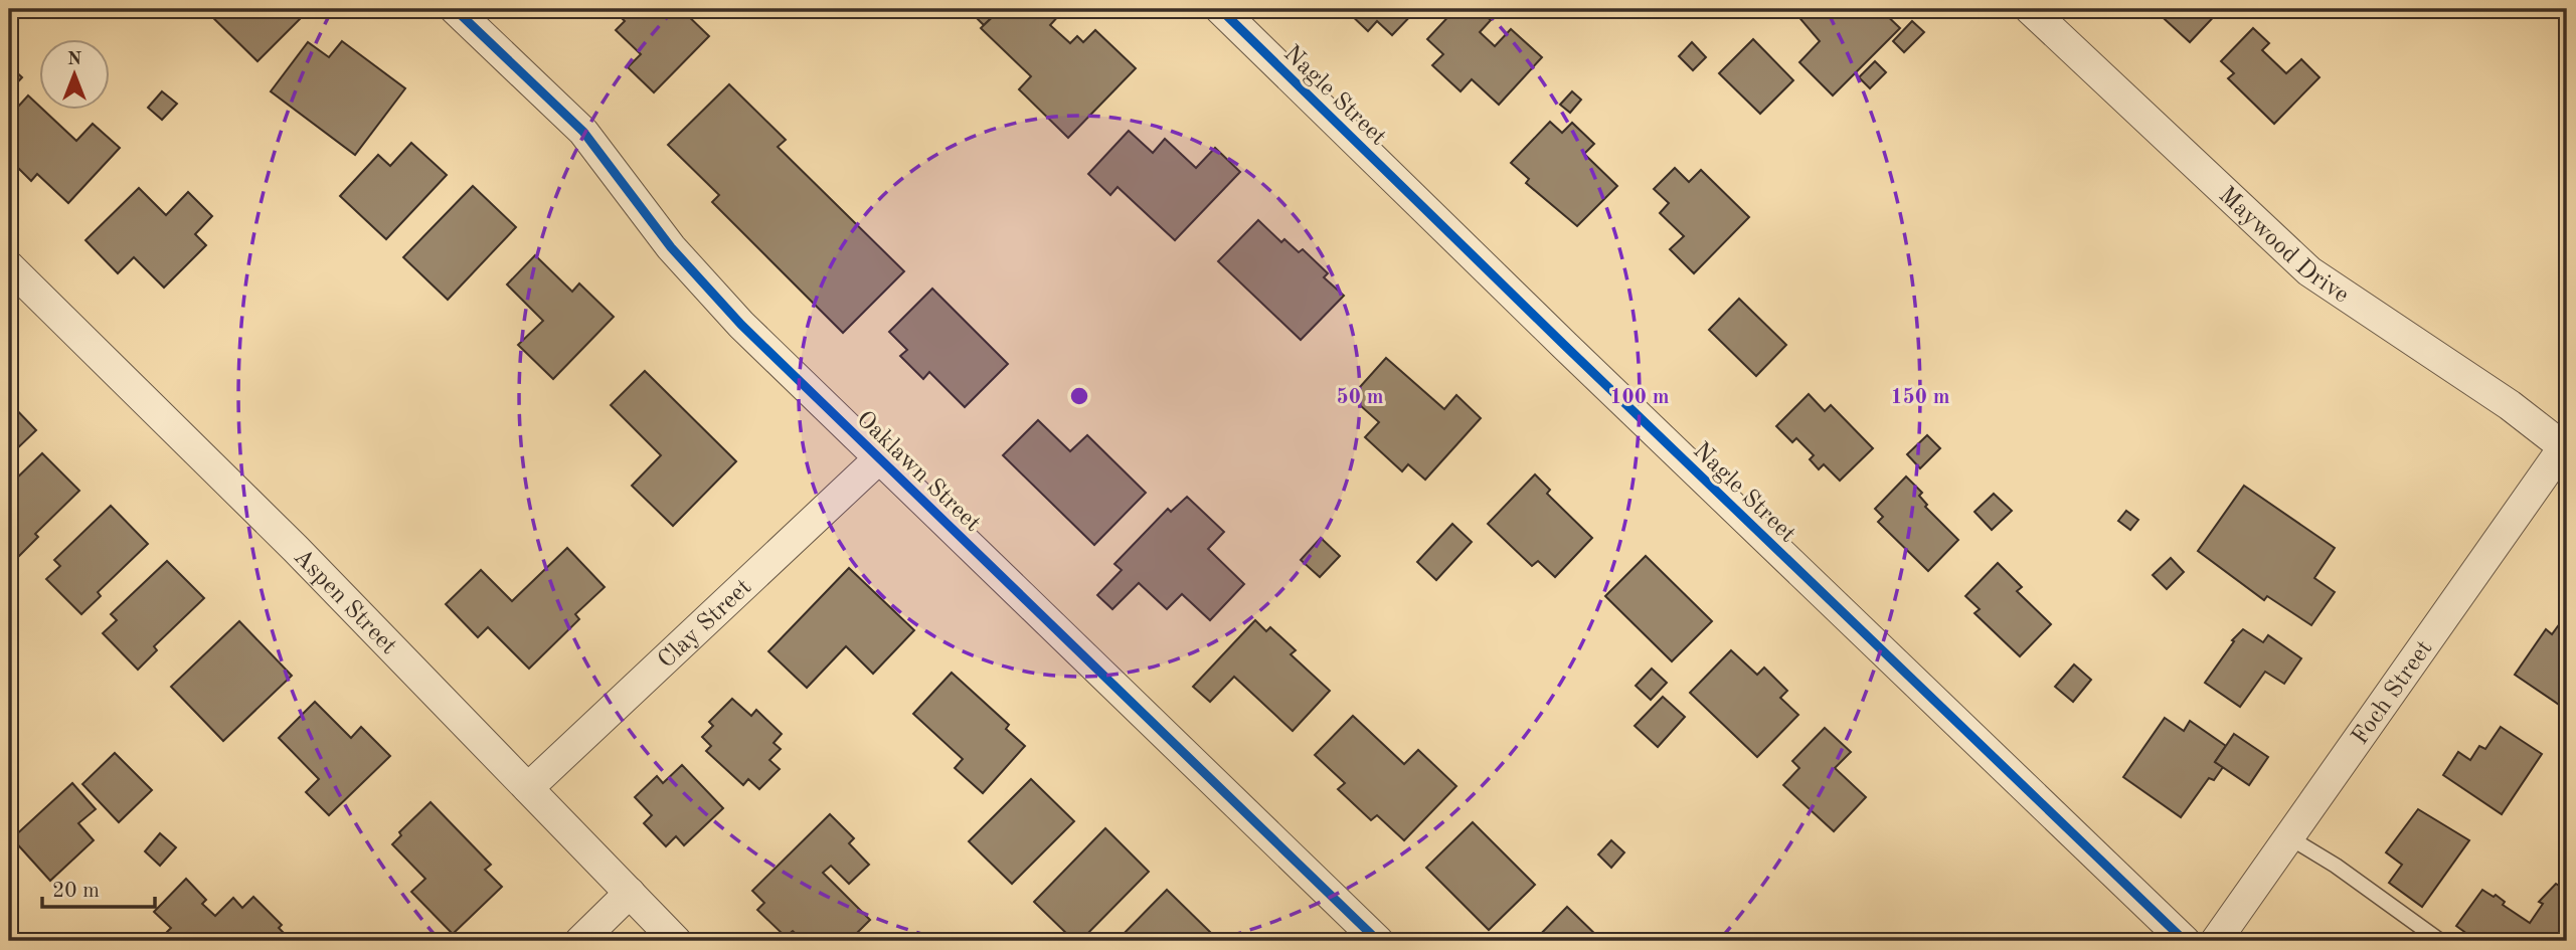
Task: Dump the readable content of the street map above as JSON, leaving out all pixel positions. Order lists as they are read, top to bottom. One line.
{"streets":{"street":["Nagle Street","Maywood Drive","Oaklawn Street","Aspen Street","Clay Street","Foch Street"]},"crossings":[["Maywood Drive","Foch Street"],["Oaklawn Street","Clay Street"],["Aspen Street","Clay Street"]],"scale_bar":"20 m","north":"top","rings":["50 m","100 m","150 m"]}
